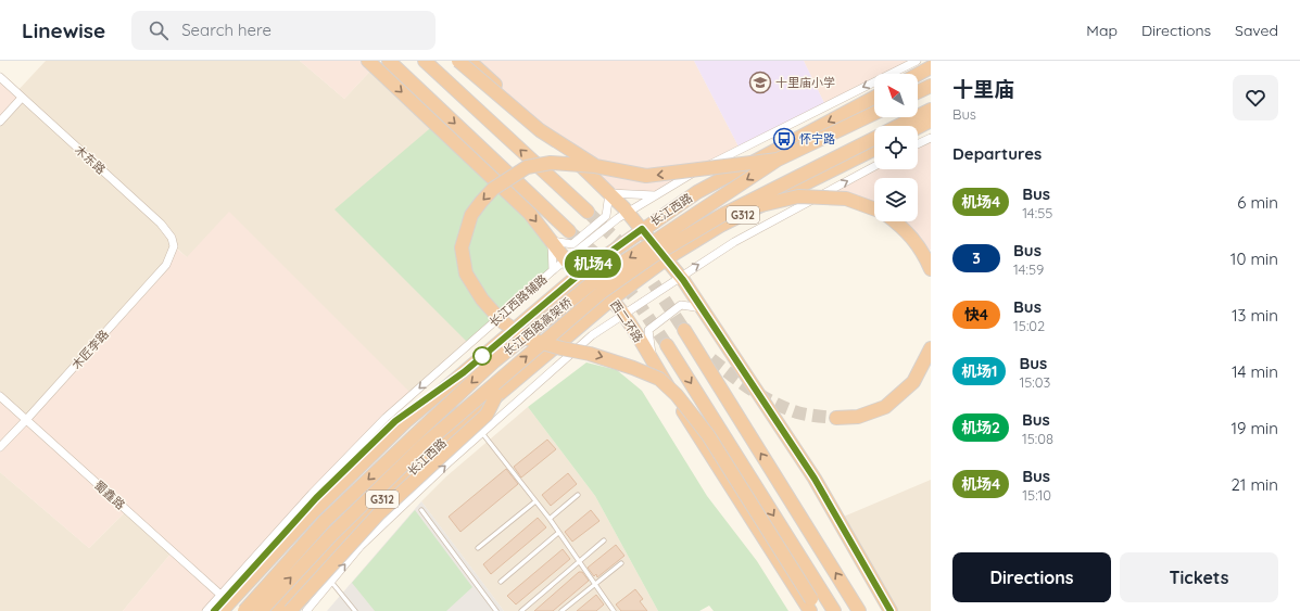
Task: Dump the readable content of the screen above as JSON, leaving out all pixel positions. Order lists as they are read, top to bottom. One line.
{"streets":{"highway":["长江西路","G312","西二环路","长江西路高架桥"],"street":["木东路","长江西路辅路","木匠李路","蜀鑫路"]},"crossings":[["木东路","木匠李路"],["长江西路","西二环路"],["长江西路辅路","西二环路"],["长江西路辅路","蜀鑫路"],["木匠李路","蜀鑫路"]],"one_way":["长江西路辅路"],"places":{"school or university":["十里庙小学"],"bus stop":["怀宁路"]},"lines":["bus line 机场4"],"north":"top left","page":{"header":"Linewise","search":"Search here","nav":["Map","Directions","Saved"],"on_map":"机场4","heading":[["十里庙","Bus"],"Departures"],"list":[{"mark":"机场4","name":"Bus","note":"14:55","value":"6 min"},{"mark":"3","name":"Bus","note":"14:59","value":"10 min"},{"mark":"快4","name":"Bus","note":"15:02","value":"13 min"},{"mark":"机场1","name":"Bus","note":"15:03","value":"14 min"},{"mark":"机场2","name":"Bus","note":"15:08","value":"19 min"},{"mark":"机场4","name":"Bus","note":"15:10","value":"21 min"}],"buttons":["Directions","Tickets"]}}
